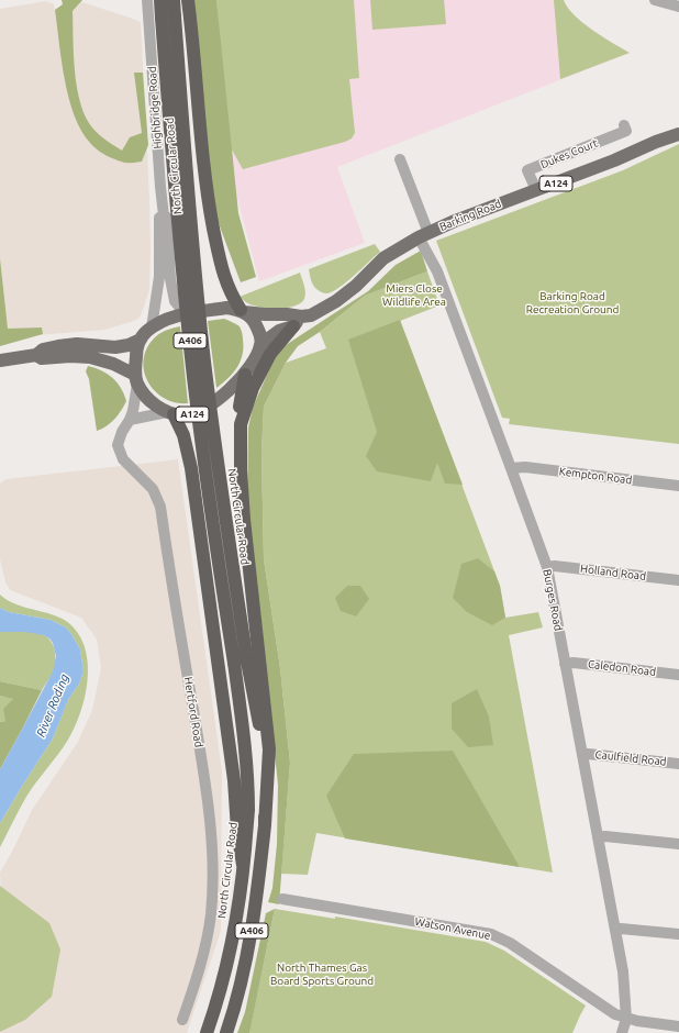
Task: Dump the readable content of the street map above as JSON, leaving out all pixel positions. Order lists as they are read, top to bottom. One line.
{"streets":{"highway":["North Circular Road","A406"],"main road":["A124","Barking Road"],"street":["Highbridge Road","Dukes Court","Kempton Road","Holland Road","Burges Road","Caledon Road","Hertford Road","Caulfield Road","Watson Avenue"]},"crossings":[["Highbridge Road","A124"],["Highbridge Road","Barking Road"],["Highbridge Road","A406"],["Highbridge Road","Hertford Road"],["Dukes Court","Barking Road"],["North Circular Road","A406"],["A124","Barking Road"],["A124","A406"],["A124","Hertford Road"],["Barking Road","A406"],["Barking Road","Burges Road"],["Barking Road","Hertford Road"],["A406","Hertford Road"],["Kempton Road","Burges Road"],["Holland Road","Burges Road"],["Burges Road","Caledon Road"],["Burges Road","Caulfield Road"],["Burges Road","Watson Avenue"]],"water":["River Roding"],"parks":["Miers Close Wildlife Area","Barking Road Recreation Ground","North Thames Gas Board Sports Ground"]}
